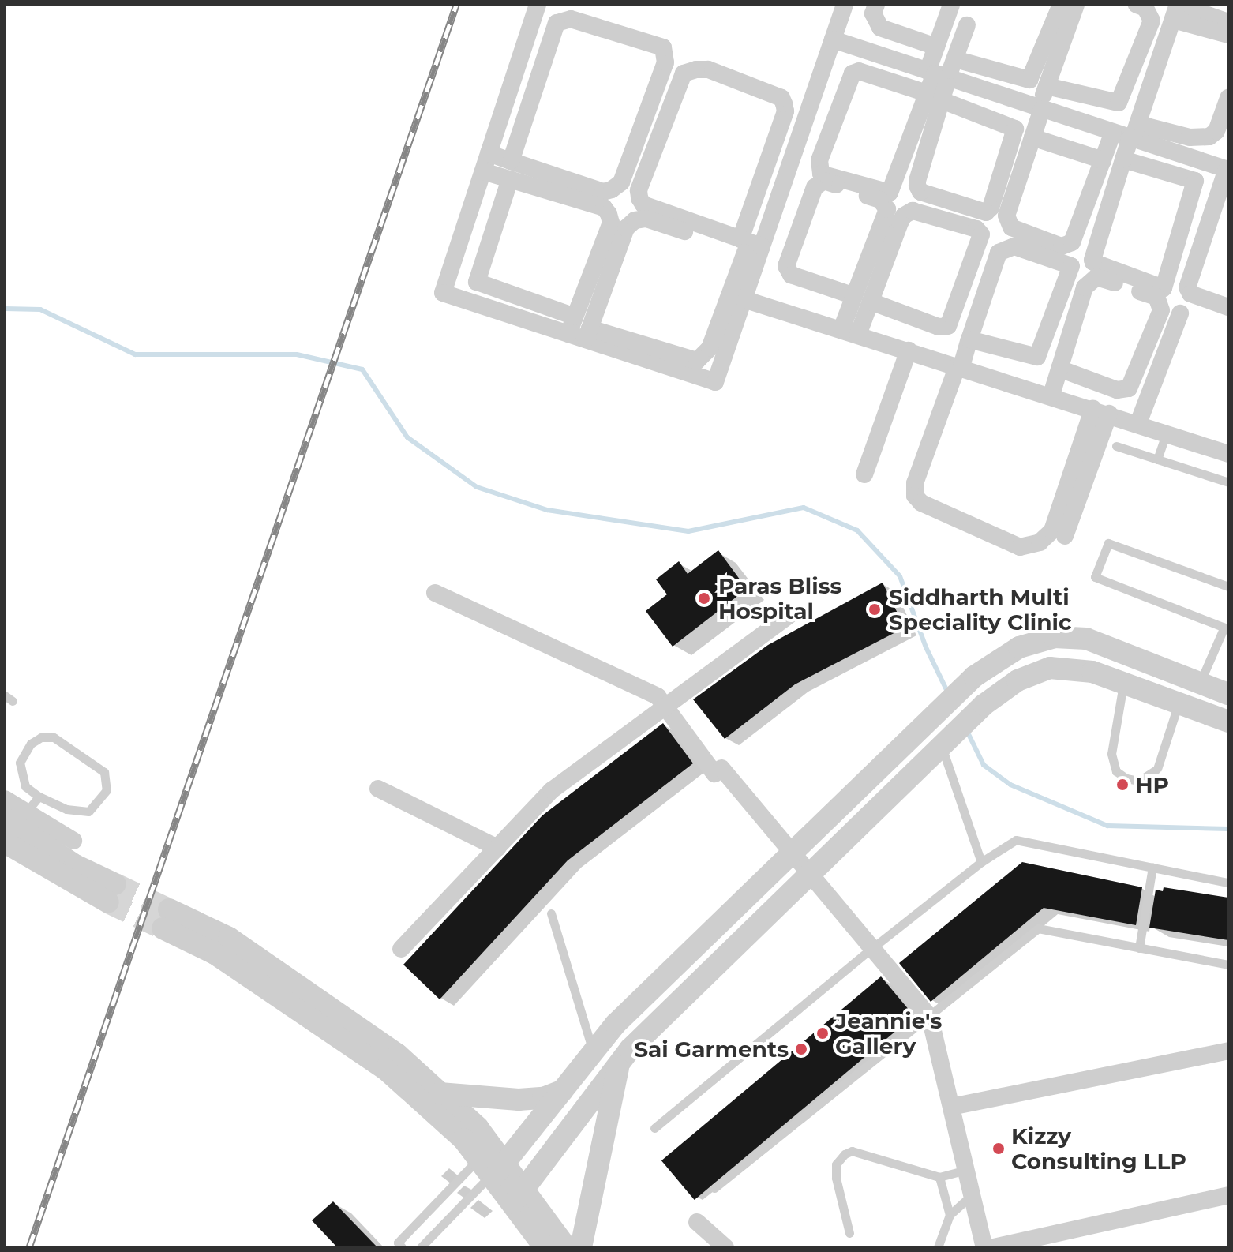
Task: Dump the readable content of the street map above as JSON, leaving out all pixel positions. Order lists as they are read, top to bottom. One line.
{"places":["Paras Bliss Hospital","Siddharth Multi Speciality Clinic","HP","Jeannie's Gallery","Sai Garments","Kizzy Consulting LLP"]}
